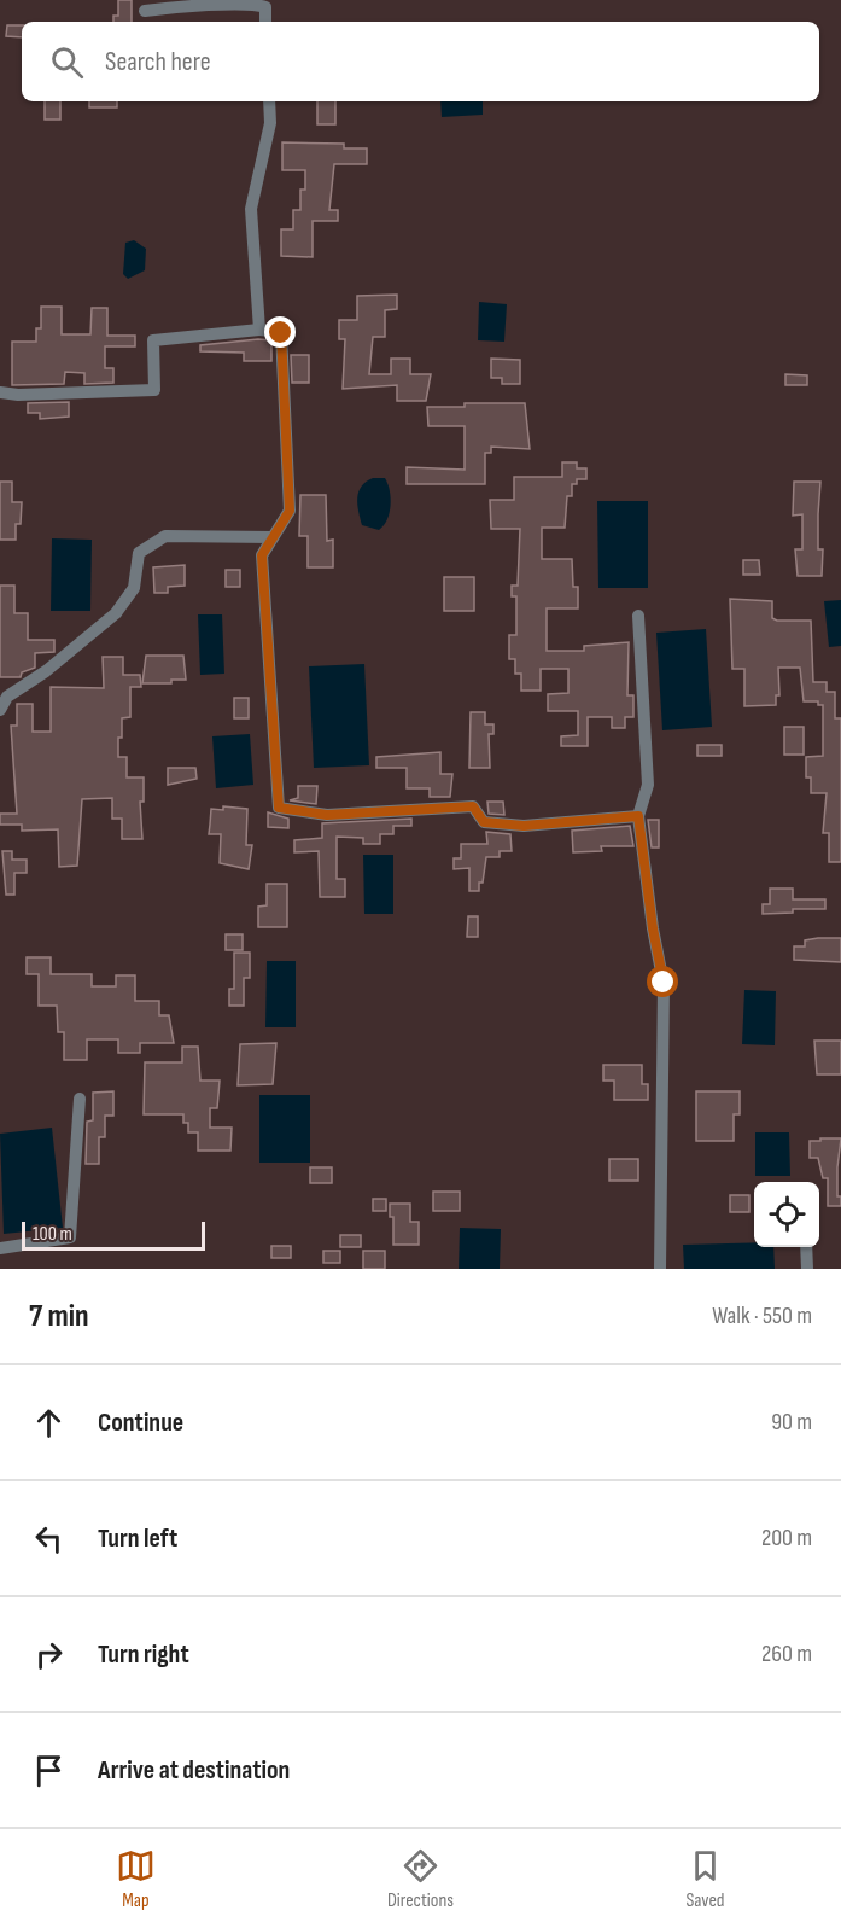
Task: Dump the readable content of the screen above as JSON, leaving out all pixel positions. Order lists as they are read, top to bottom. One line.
{"scale_bar":"100 m","page":{"search":"Search here","scale":"100 m","heading":["7 min","Walk · 550 m"],"list":[["Continue","90 m"],["Turn left","200 m"],["Turn right","260 m"],"Arrive at destination"],"nav":["Map","Directions","Saved"]}}
